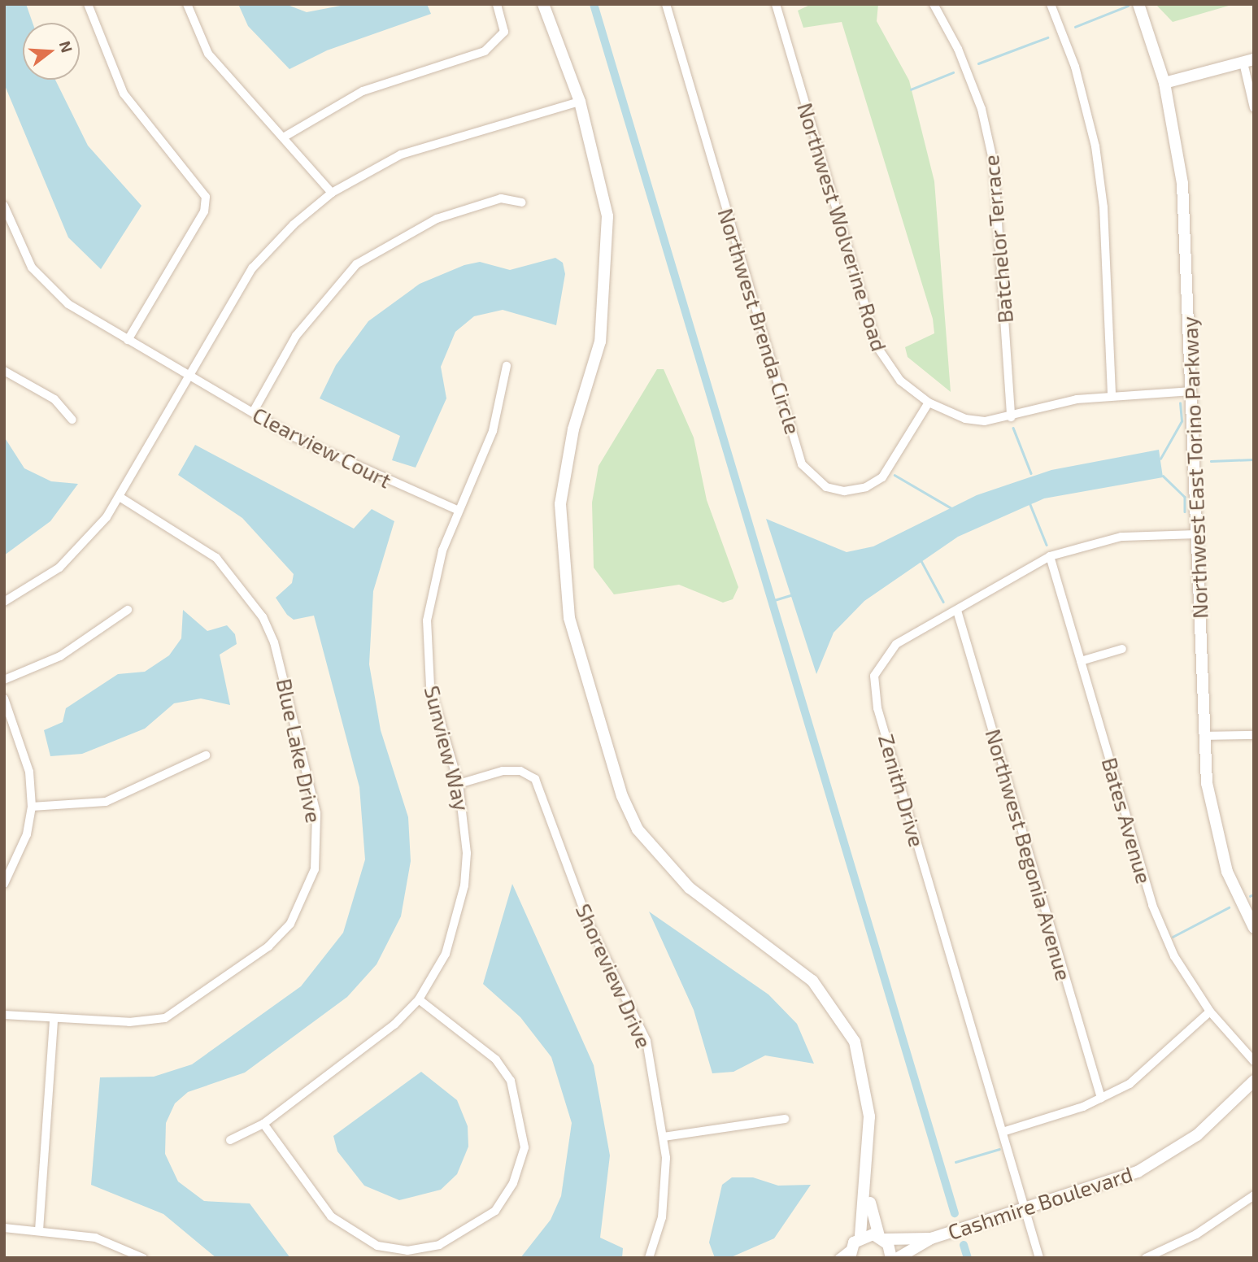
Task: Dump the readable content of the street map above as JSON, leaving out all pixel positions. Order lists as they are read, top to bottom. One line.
{"streets":{"street":["Northwest Wolverine Road","Batchelor Terrace","Northwest Brenda Circle","Clearview Court","Northwest East Torino Parkway","Sunview Way","Blue Lake Drive","Zenith Drive","Bates Avenue","Northwest Begonia Avenue","Shoreview Drive","Cashmire Boulevard"]},"crossings":[["Northwest Wolverine Road","Batchelor Terrace"],["Northwest Wolverine Road","Northwest Brenda Circle"],["Northwest Wolverine Road","Northwest East Torino Parkway"],["Clearview Court","Sunview Way"],["Northwest East Torino Parkway","Zenith Drive"],["Sunview Way","Shoreview Drive"],["Zenith Drive","Bates Avenue"],["Zenith Drive","Northwest Begonia Avenue"],["Zenith Drive","Cashmire Boulevard"]],"north":"right"}
